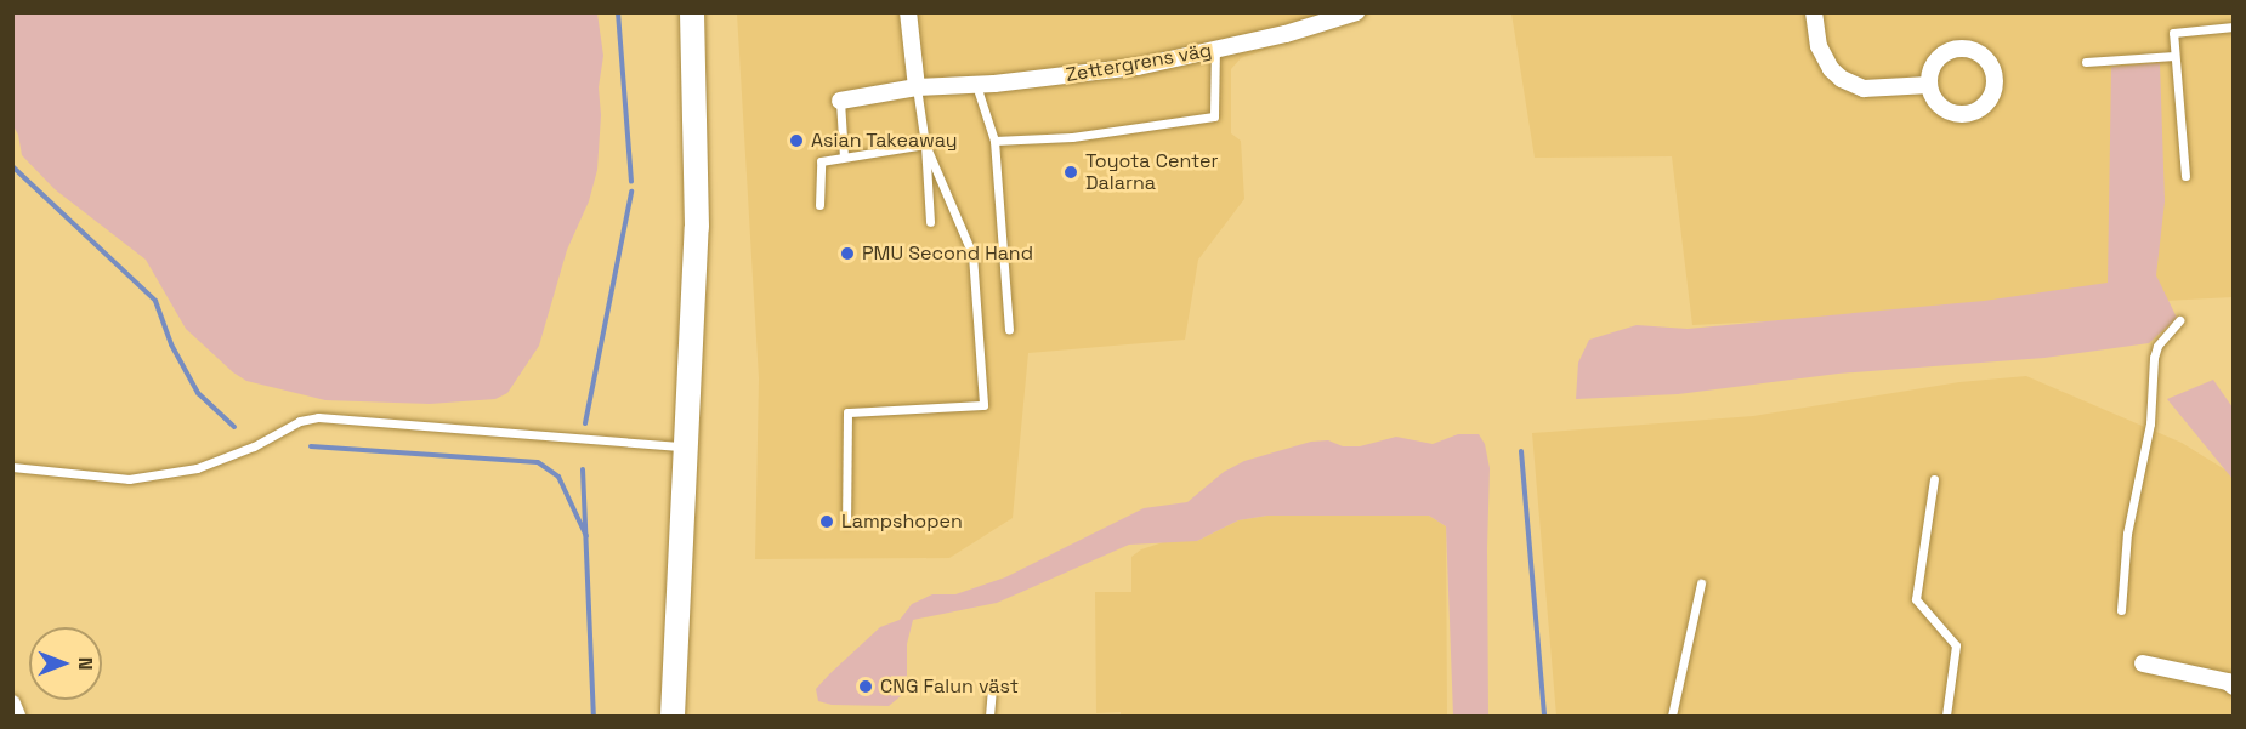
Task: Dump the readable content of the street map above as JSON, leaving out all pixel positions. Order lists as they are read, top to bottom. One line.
{"streets":{"street":["Zettergrens väg"]},"places":["Asian Takeaway","Toyota Center Dalarna","PMU Second Hand","Lampshopen","CNG Falun väst"],"north":"right"}
